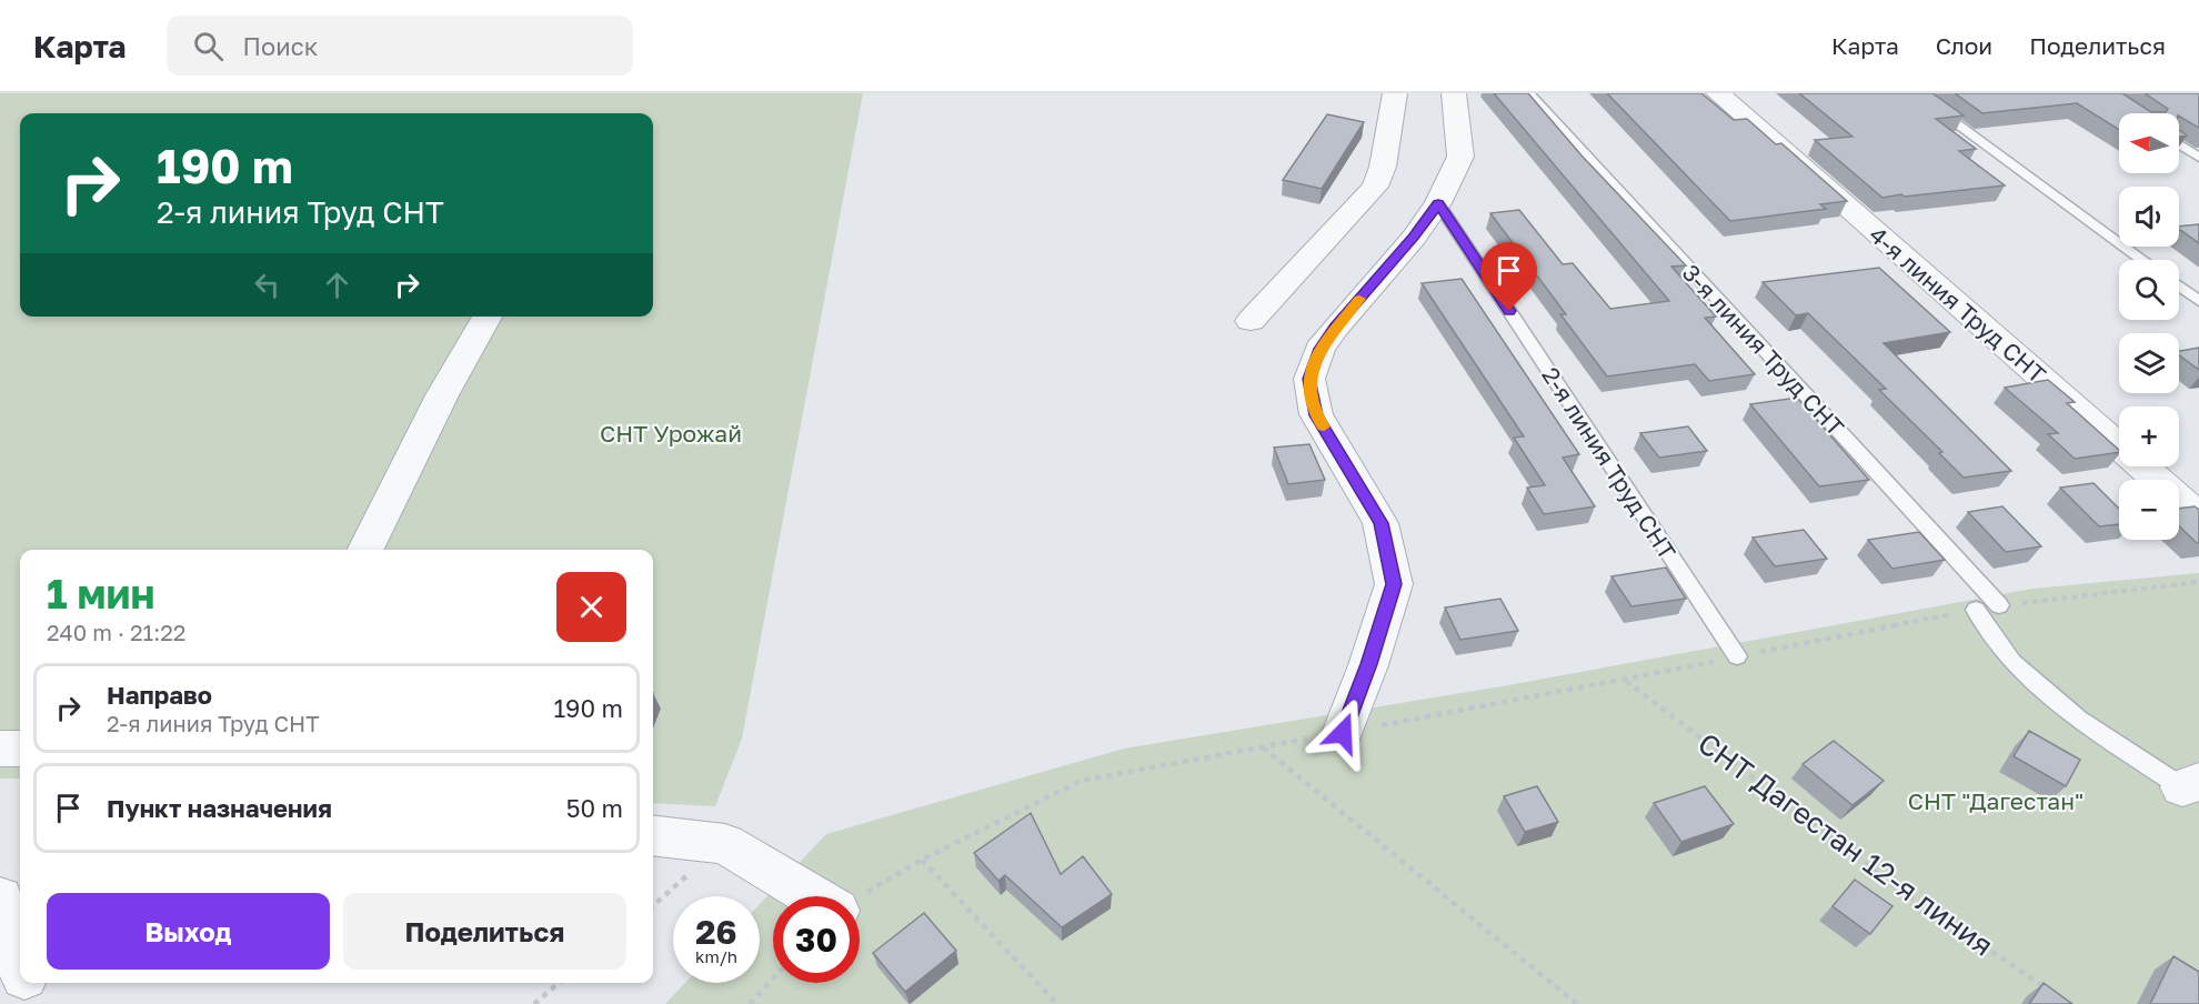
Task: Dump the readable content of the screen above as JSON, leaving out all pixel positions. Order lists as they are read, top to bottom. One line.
{"streets":{"street":["4-я линия Труд СНТ"],"lane":["3-я линия Труд СНТ","2-я линия Труд СНТ"],"path":["СНТ Дагестан 12-я линия"]},"parks":["СНТ Урожай","СНТ \"Дагестан\""],"north":"left","page":{"header":"Карта","search":"Поиск","nav":["Карта","Слои","Поделиться"],"map_buttons":["+","−"],"turn":["190 m","2-я линия Труд СНТ"],"heading":["1 мин","240 m · 21:22"],"list":[{"name":"Направо","note":"2-я линия Труд СНТ","value":"190 m"},{"name":"Пункт назначения","value":"50 m"}],"buttons":["Выход","Поделиться"],"speed":"26 km/h","limit":"30"}}
